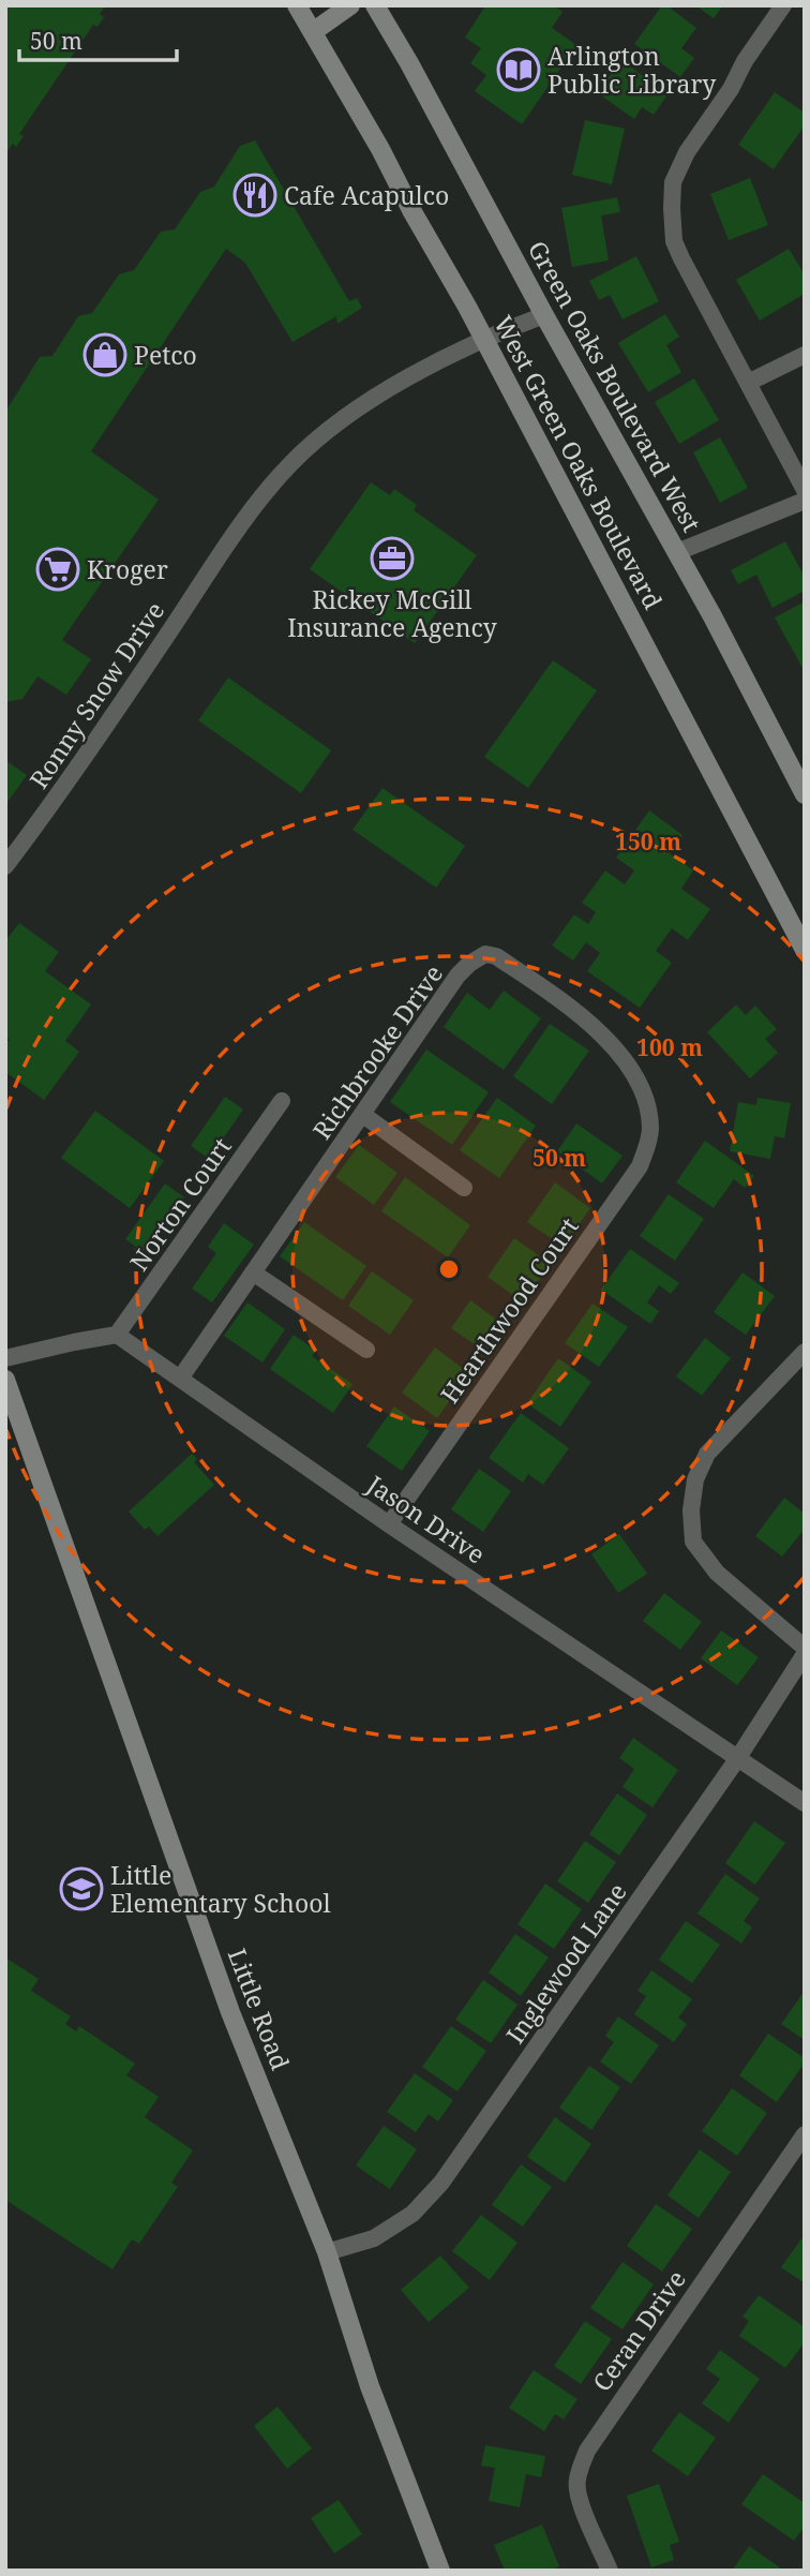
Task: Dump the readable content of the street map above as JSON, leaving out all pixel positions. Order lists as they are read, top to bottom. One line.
{"streets":{"main road":["Green Oaks Boulevard West","West Green Oaks Boulevard","Little Road"],"street":["Ronny Snow Drive","Richbrooke Drive","Norton Court","Hearthwood Court","Jason Drive","Inglewood Lane","Ceran Drive"]},"crossings":[["Green Oaks Boulevard West","Ronny Snow Drive"],["West Green Oaks Boulevard","Ronny Snow Drive"],["Richbrooke Drive","Hearthwood Court"],["Richbrooke Drive","Jason Drive"],["Norton Court","Jason Drive"],["Hearthwood Court","Jason Drive"],["Jason Drive","Inglewood Lane"],["Inglewood Lane","Little Road"]],"places":{"library":["Arlington Public Library"],"restaurant":["Cafe Acapulco"],"shop":["Petco"],"office":["Rickey McGill Insurance Agency"],"supermarket":["Kroger"],"school or university":["Little Elementary School"]},"scale_bar":"50 m","rings":["150 m","100 m","50 m"]}
